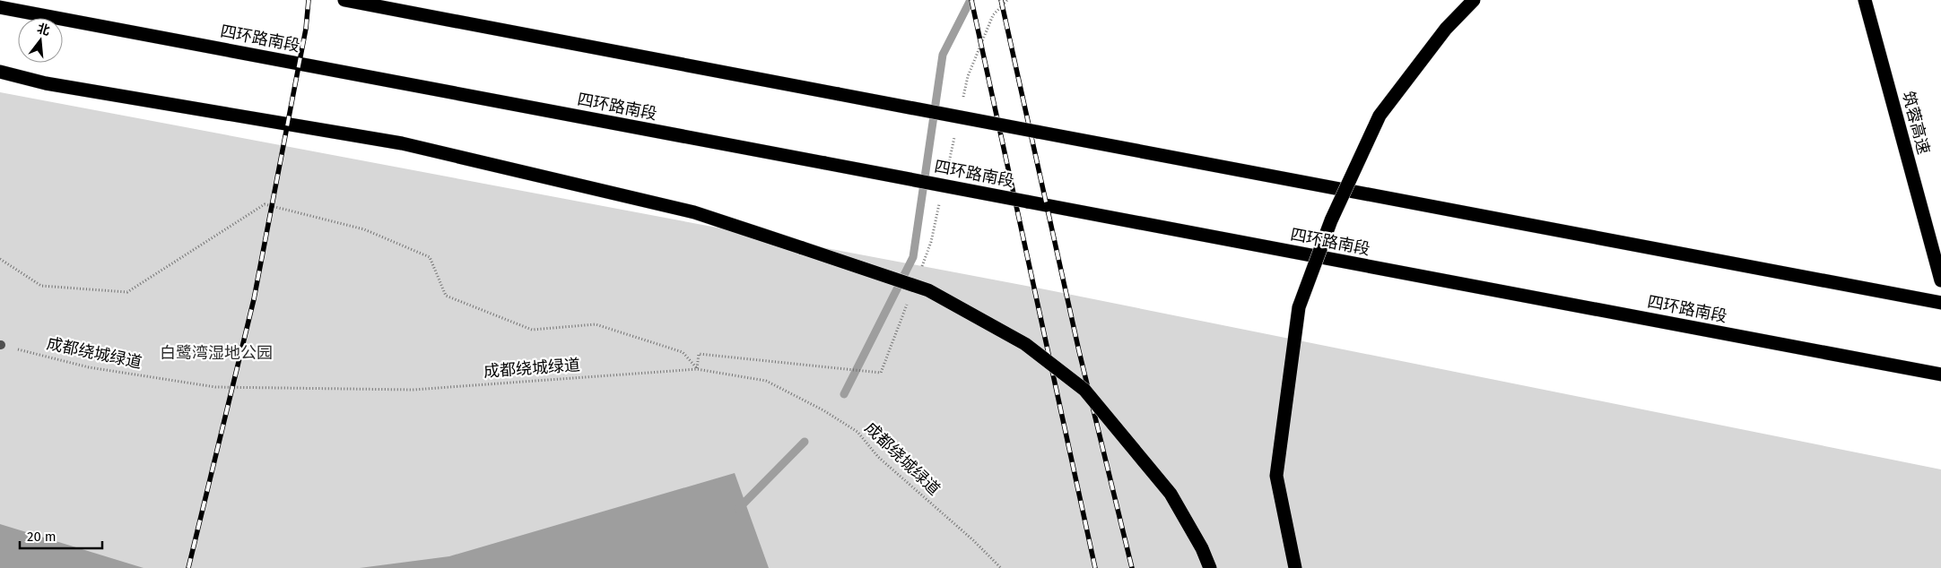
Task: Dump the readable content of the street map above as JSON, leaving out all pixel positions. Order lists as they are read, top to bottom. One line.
{"streets":{"highway":["四环路南段","筑蓉高速"],"path":["成都绕城绿道"]},"parks":["白鹭湾湿地公园"],"scale_bar":"20 m","north":"top"}
